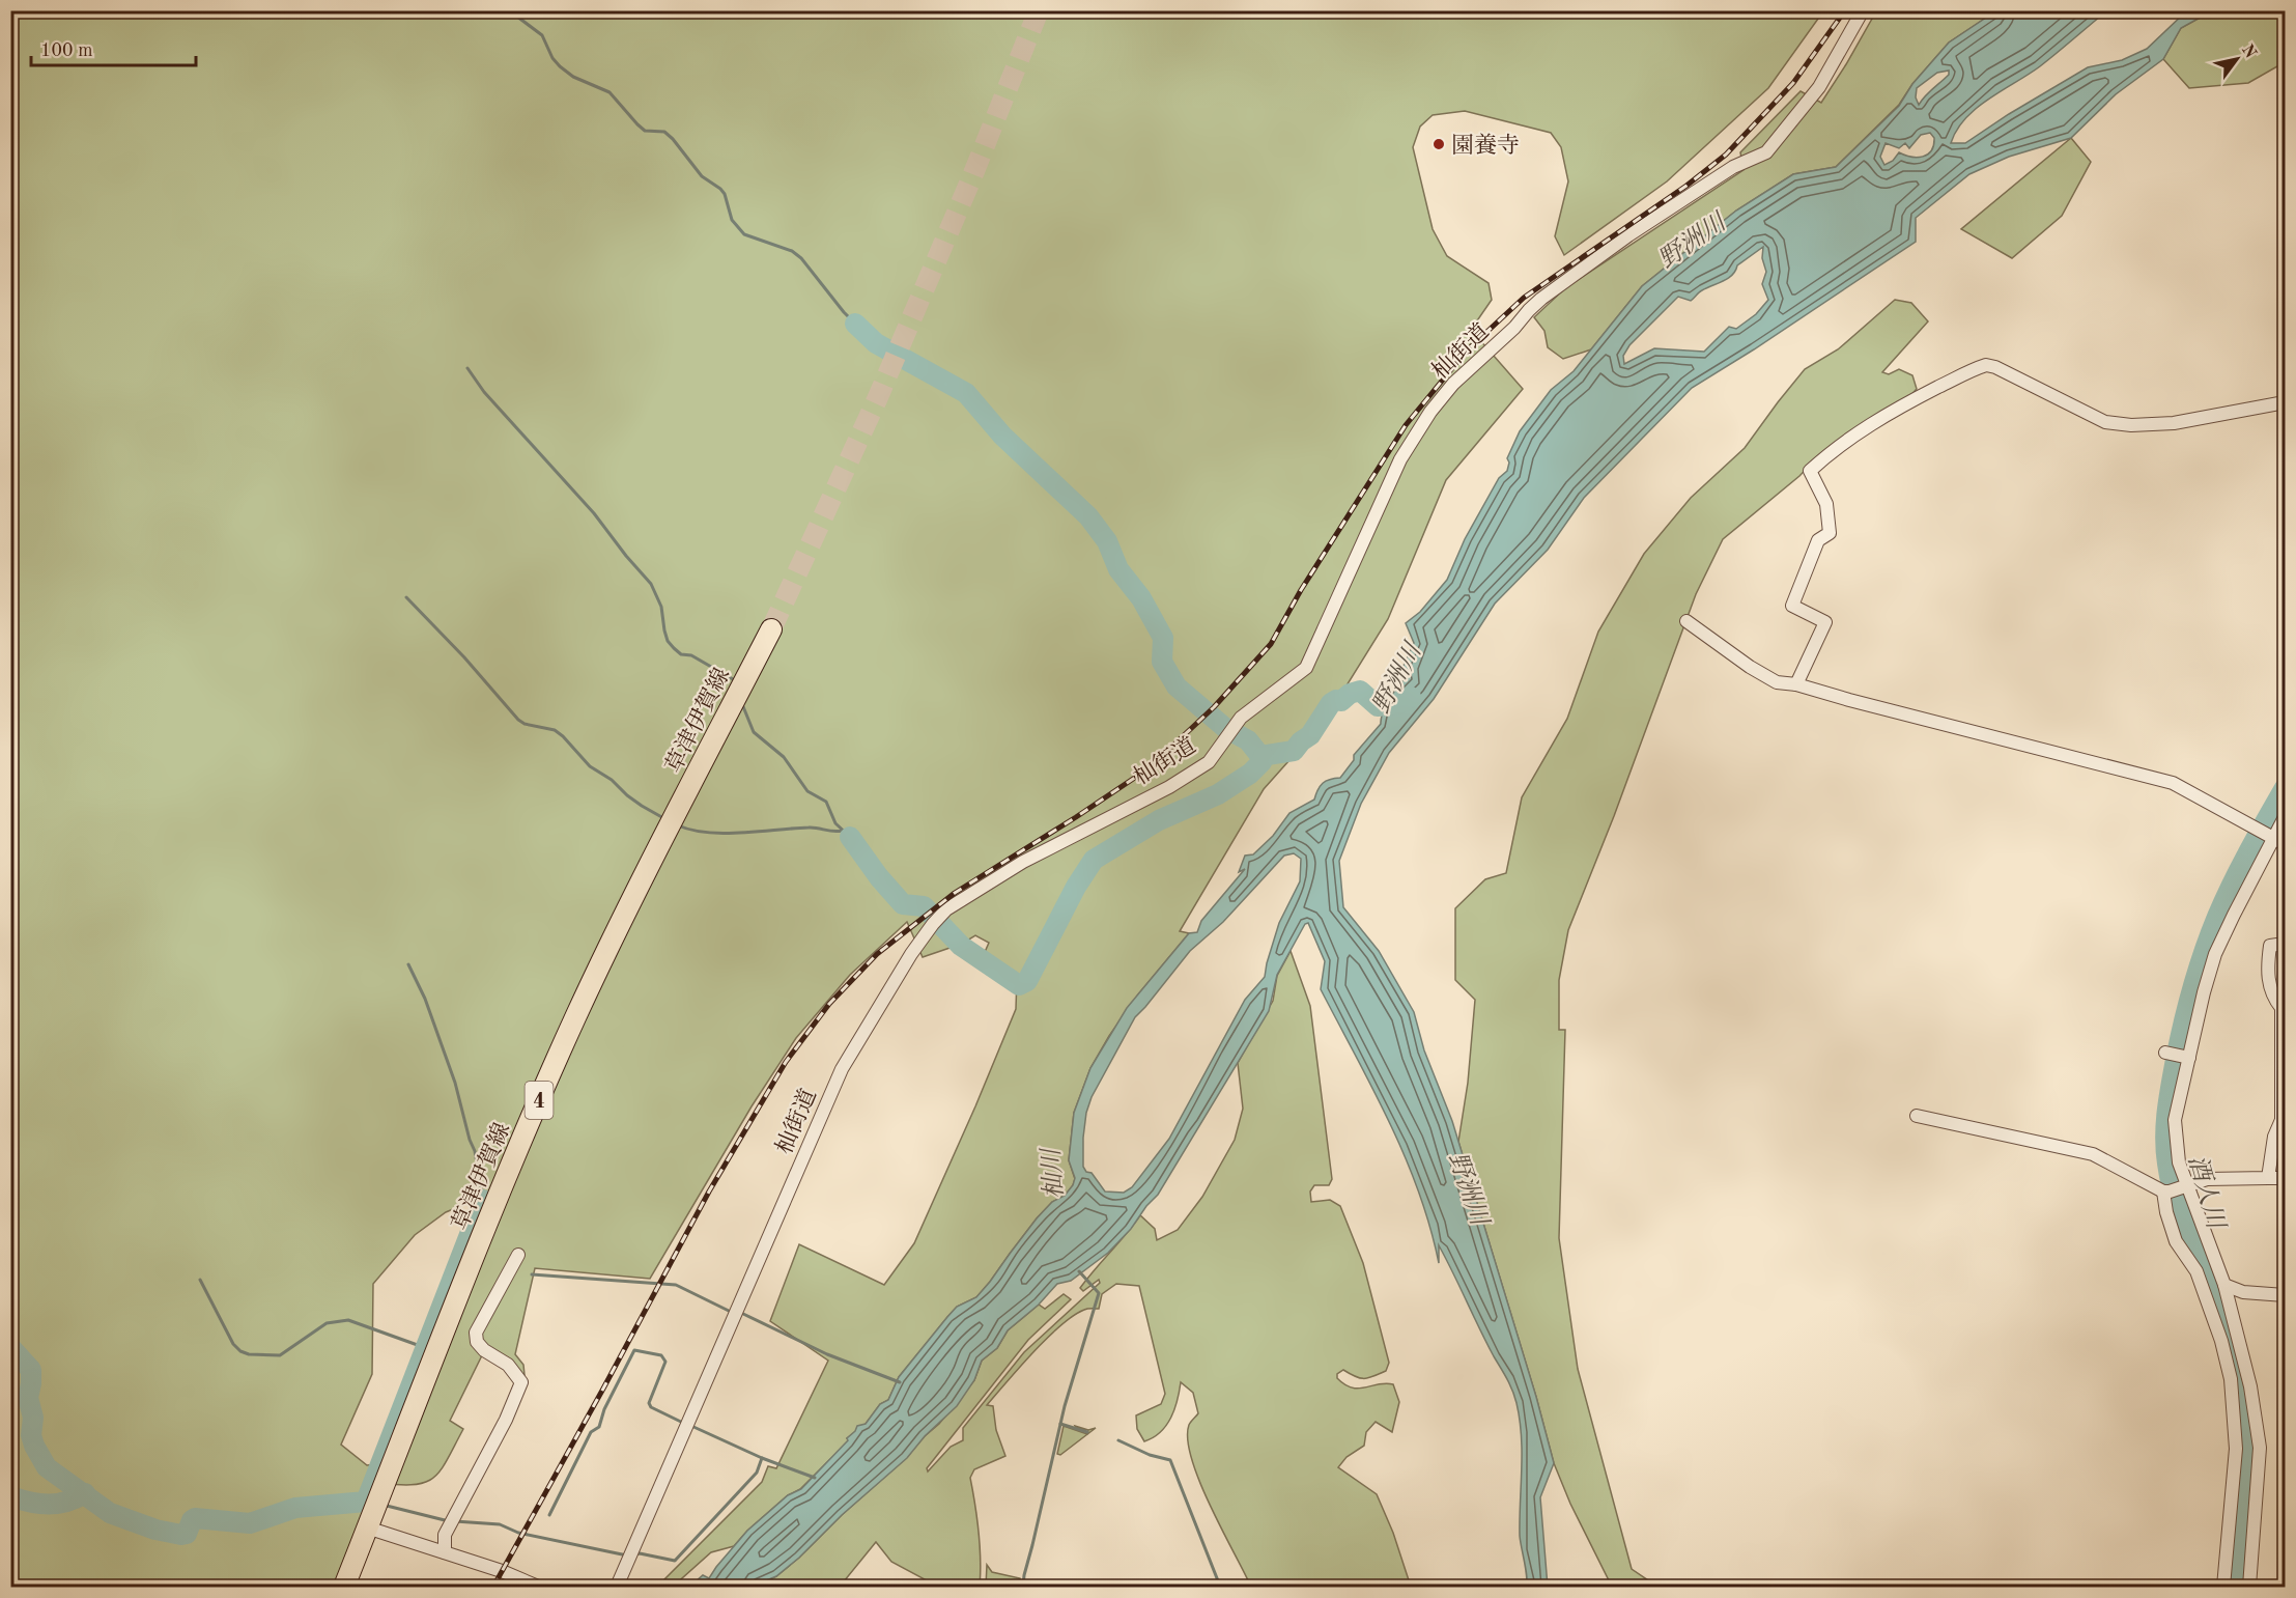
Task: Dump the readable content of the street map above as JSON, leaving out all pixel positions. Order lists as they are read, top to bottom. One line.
{"streets":{"main road":["草津伊賀線","4"],"street":["杣街道"]},"water":["野洲川","杣川","酒人川"],"places":["園養寺"],"scale_bar":"100 m","north":"top right"}
